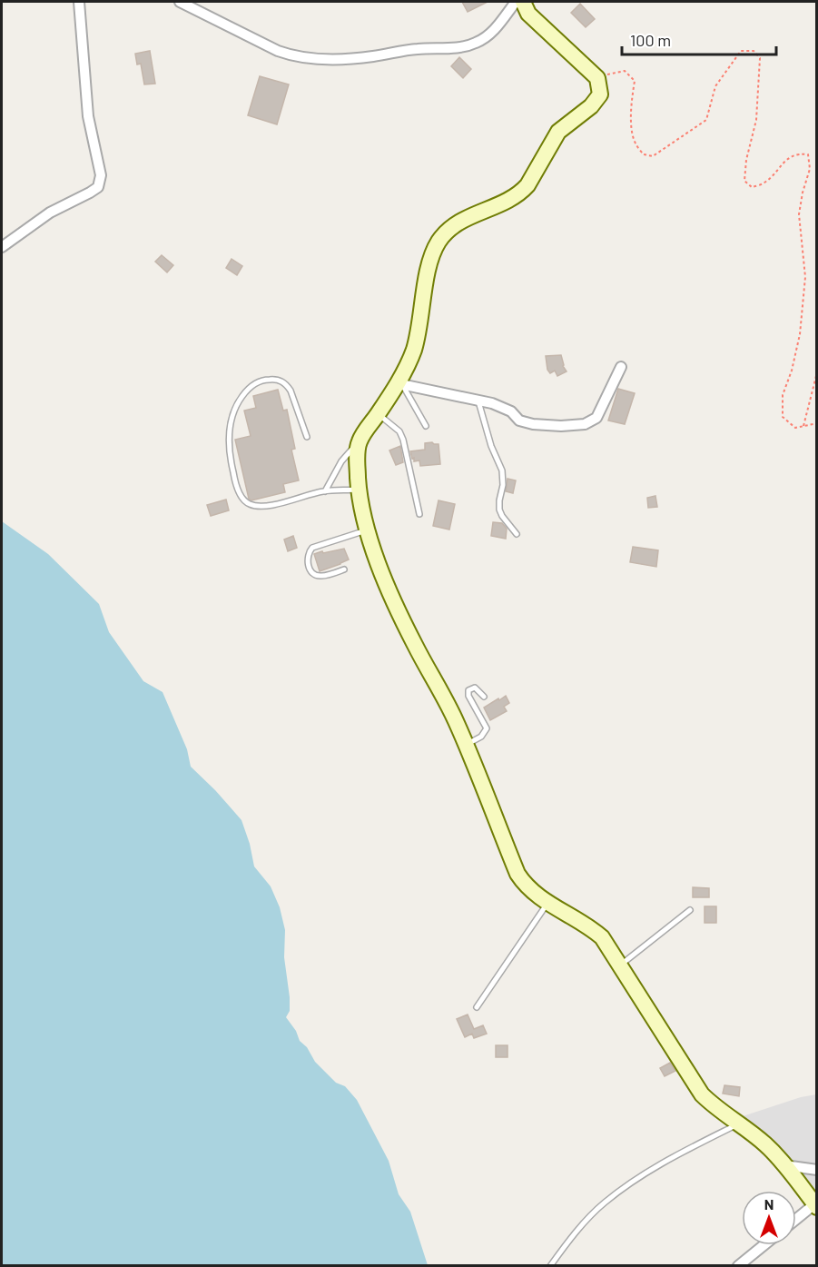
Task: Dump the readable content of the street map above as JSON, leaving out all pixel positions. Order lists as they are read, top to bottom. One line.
{"scale_bar":"100 m","north":"top"}
